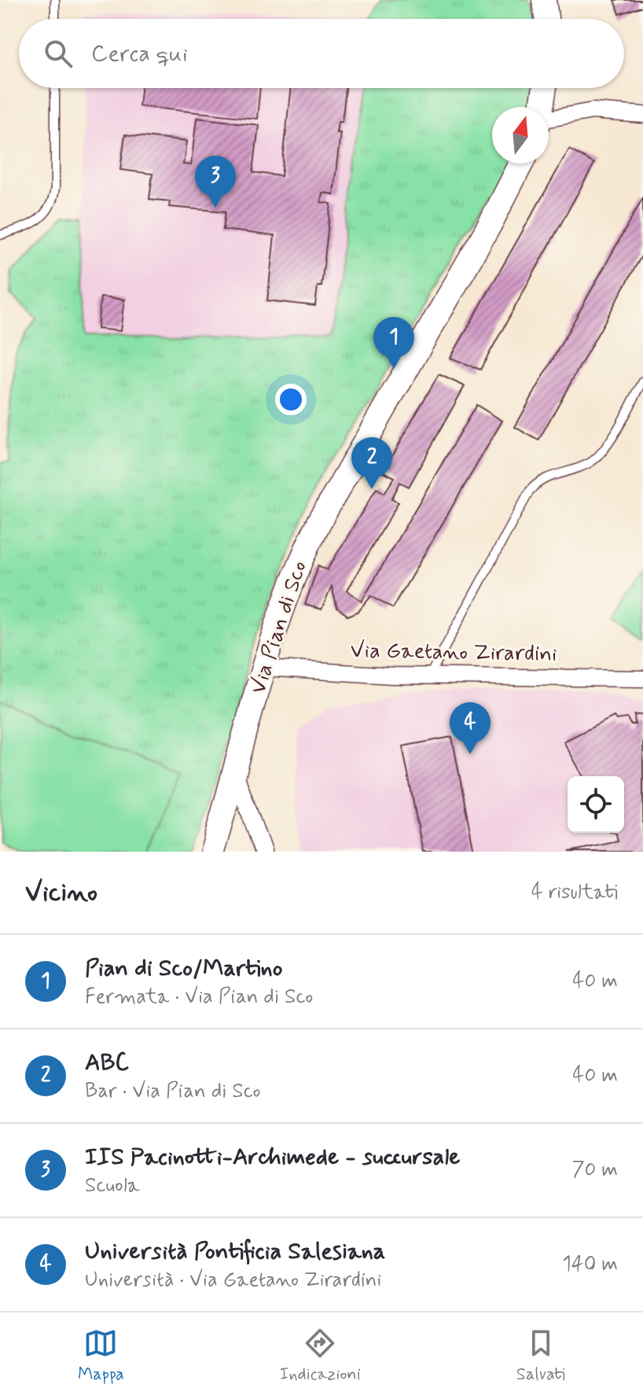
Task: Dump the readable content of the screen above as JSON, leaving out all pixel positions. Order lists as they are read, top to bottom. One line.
{"streets":{"street":["Via Pian di Sco","Via Gaetano Zirardini"]},"crossings":[["Via Pian di Sco","Via Gaetano Zirardini"]],"north":"top","page":{"search":"Cerca qui","pins":["3","1","2","4"],"heading":["Vicino","4 risultati"],"list":[{"mark":"1","name":"Pian di Sco/Martino","note":"Fermata · Via Pian di Sco","value":"40 m"},{"mark":"2","name":"ABC","note":"Bar · Via Pian di Sco","value":"40 m"},{"mark":"3","name":"IIS Pacinotti-Archimede - succursale","note":"Scuola","value":"70 m"},{"mark":"4","name":"Università Pontificia Salesiana","note":"Università · Via Gaetano Zirardini","value":"140 m"}],"nav":["Mappa","Indicazioni","Salvati"]}}
